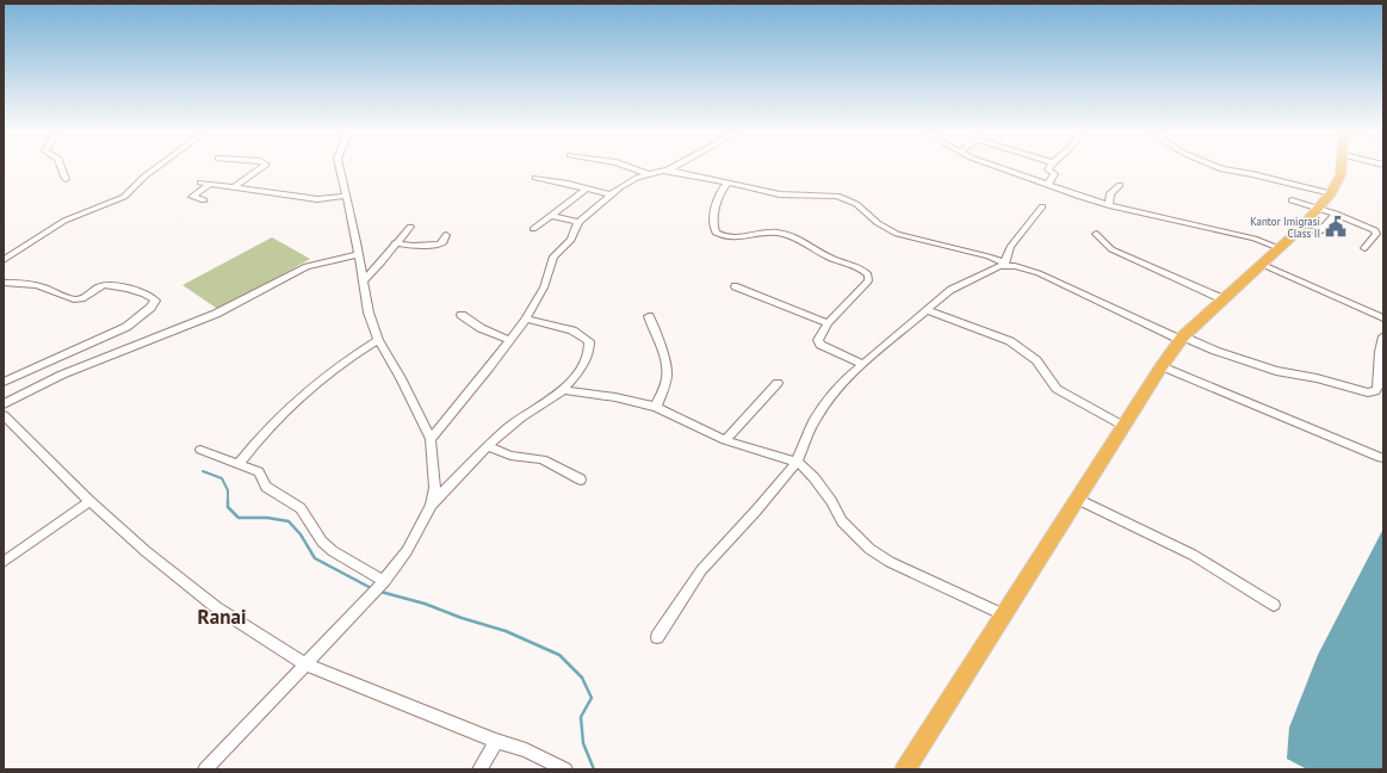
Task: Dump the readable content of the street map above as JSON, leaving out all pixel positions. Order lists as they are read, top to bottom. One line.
{"districts":["Ranai"],"places":{"public building":["Kantor Imigrasi Class II"]}}
